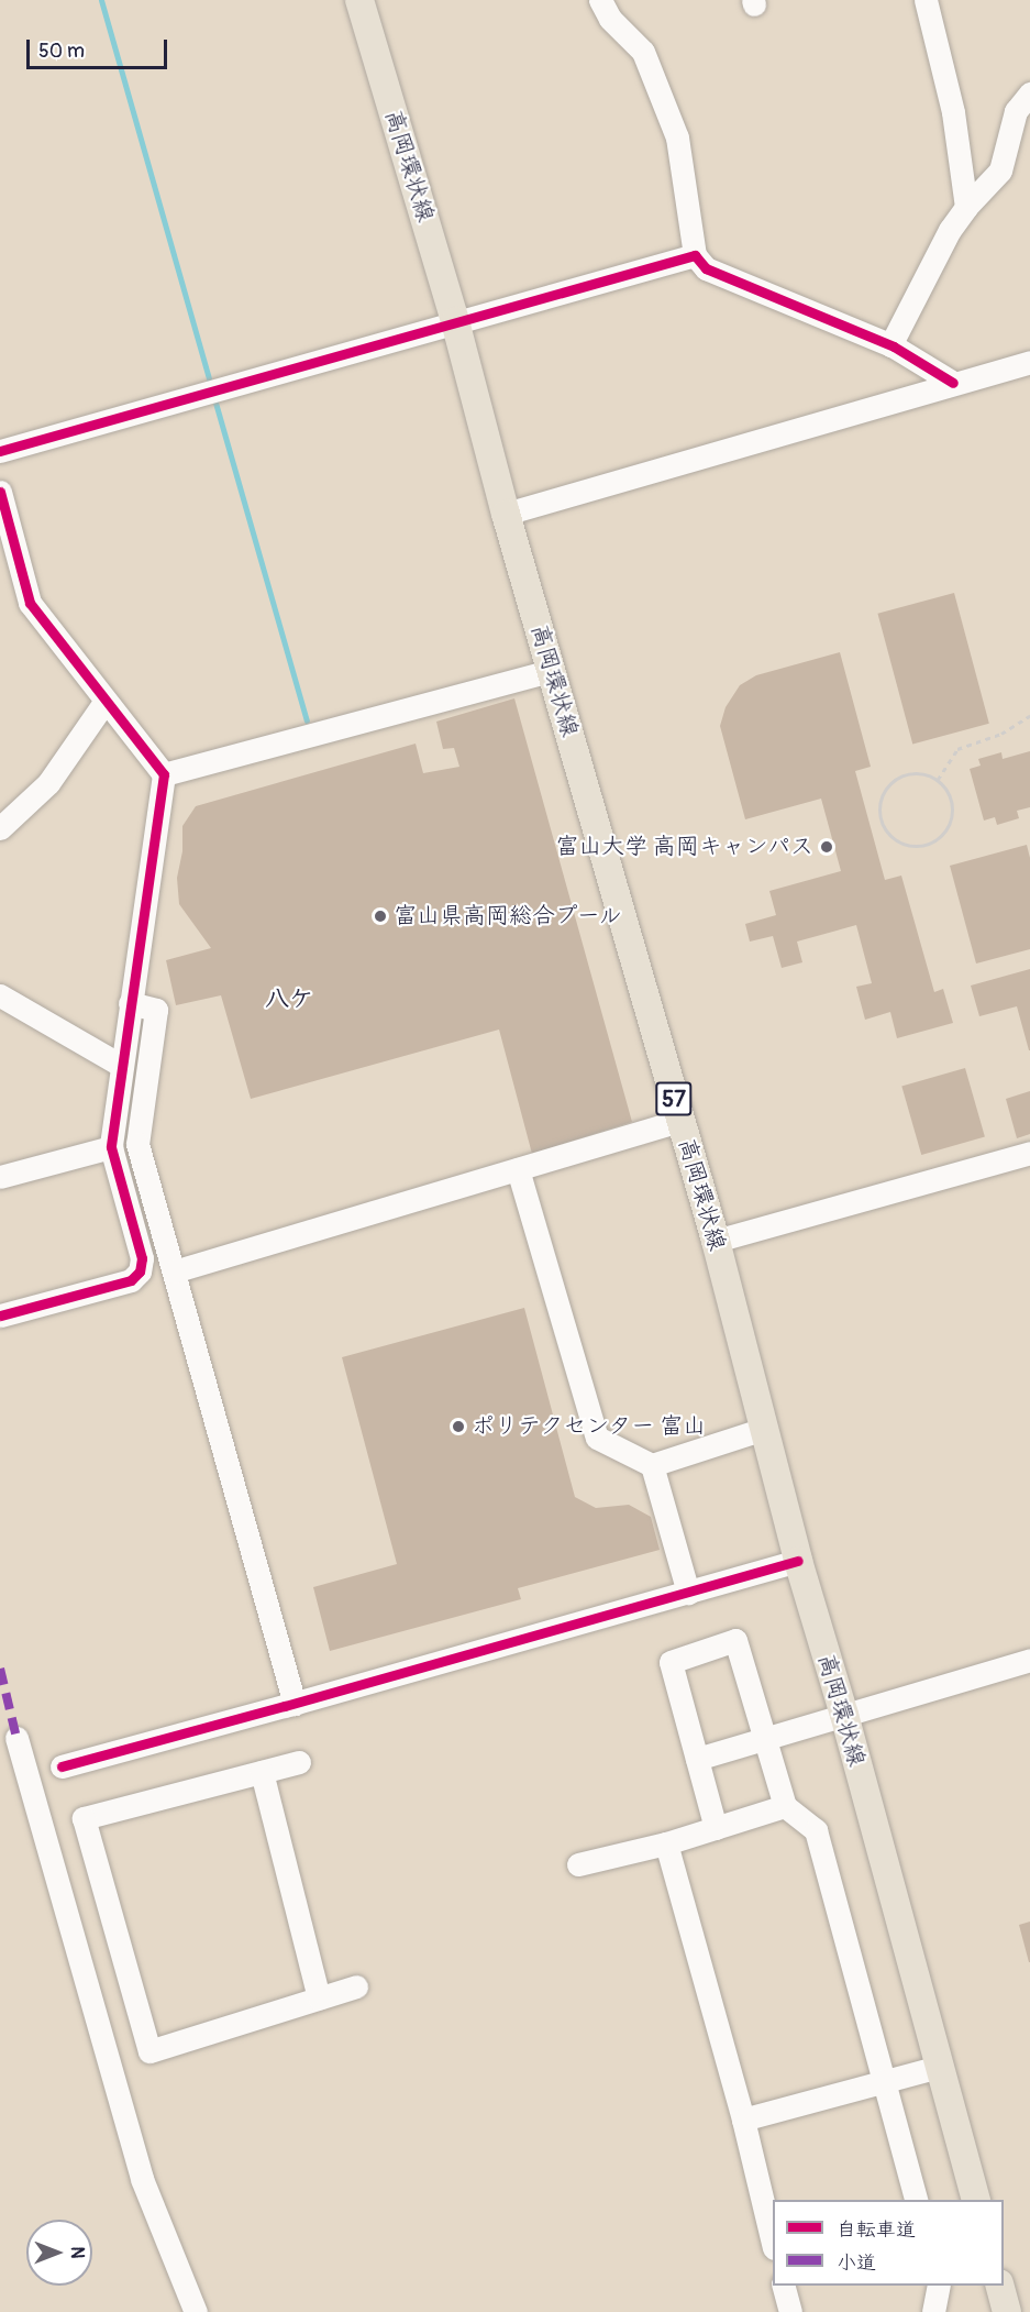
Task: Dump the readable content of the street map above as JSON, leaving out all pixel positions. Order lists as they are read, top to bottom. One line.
{"streets":{"main road":["高岡環状線","57"]},"districts":["八ケ"],"places":["富山大学 高岡キャンパス","富山県高岡総合プール","ポリテクセンター 富山"],"legend":["自転車道","小道"],"scale_bar":"50 m","north":"right"}
